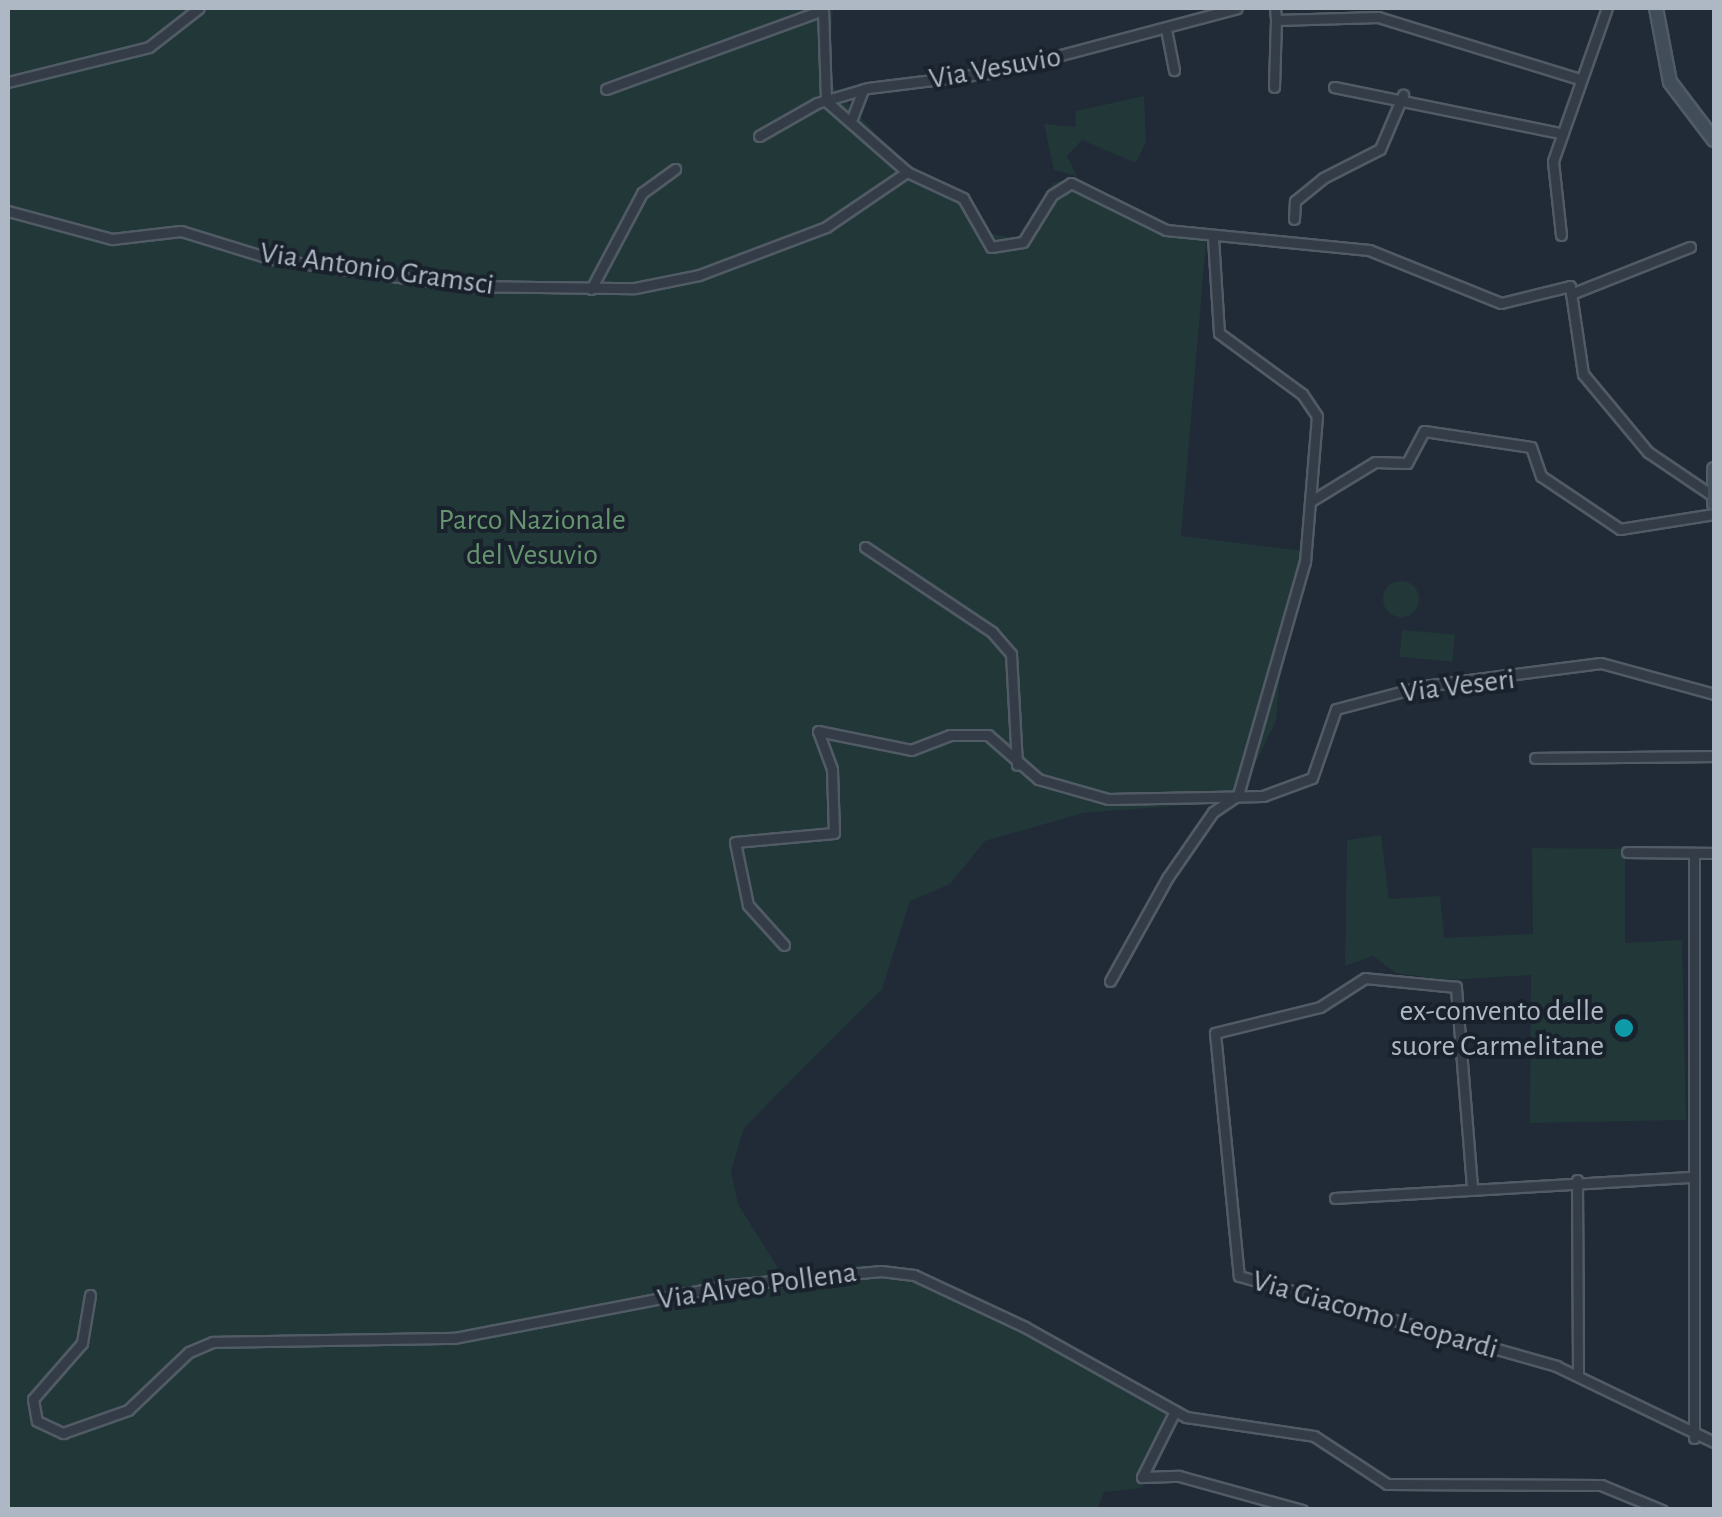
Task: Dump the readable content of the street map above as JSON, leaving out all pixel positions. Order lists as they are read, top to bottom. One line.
{"streets":{"street":["Via Vesuvio","Via Antonio Gramsci","Via Veseri","Via Alveo Pollena","Via Giacomo Leopardi"]},"parks":["Parco Nazionale del Vesuvio"],"places":["ex-convento delle suore Carmelitane"]}
